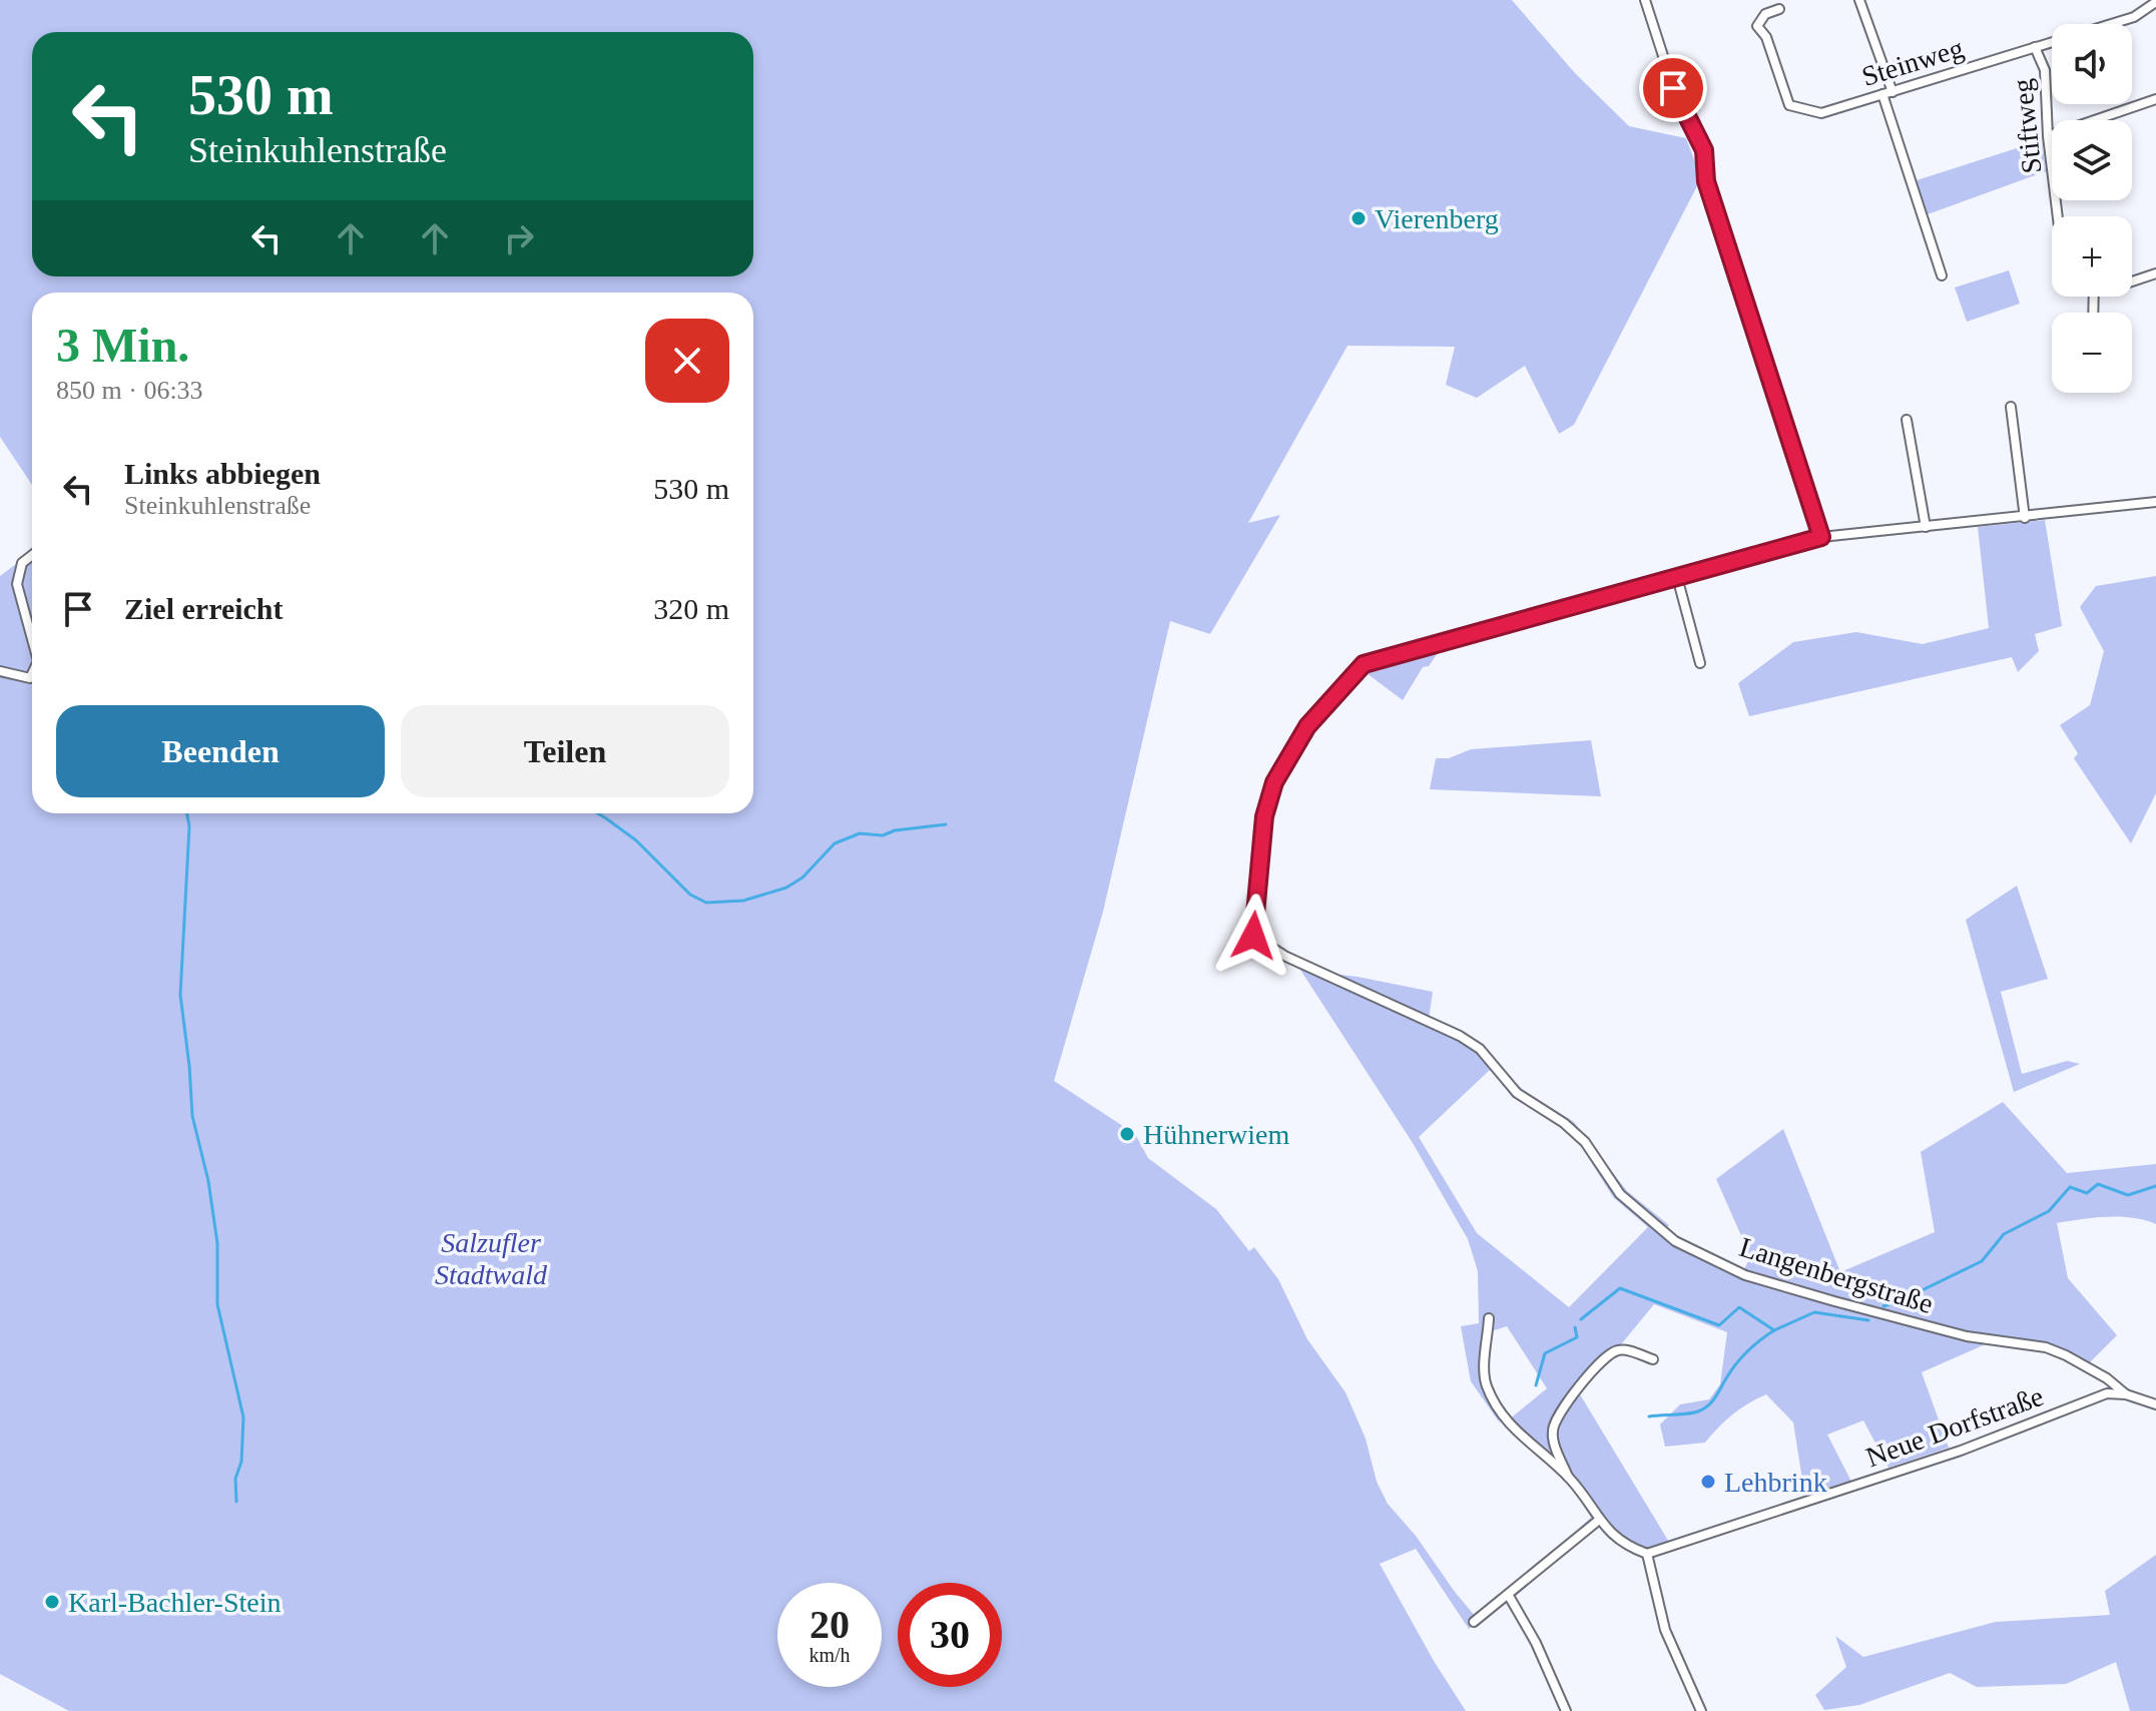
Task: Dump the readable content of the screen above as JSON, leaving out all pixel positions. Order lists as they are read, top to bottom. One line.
{"streets":{"street":["Steinweg","Stiftweg","Langenbergstraße","Neue Dorfstraße"]},"crossings":[["Steinweg","Stiftweg"],["Langenbergstraße","Neue Dorfstraße"]],"parks":["Salzufler Stadtwald"],"places":["Vierenberg","Hühnerwiem","Lehbrink","Karl-Bachler-Stein"],"page":{"map_buttons":["+","−"],"turn":["530 m","Steinkuhlenstraße"],"heading":["3 Min.","850 m · 06:33"],"list":[{"name":"Links abbiegen","note":"Steinkuhlenstraße","value":"530 m"},{"name":"Ziel erreicht","value":"320 m"}],"buttons":["Beenden","Teilen"],"speed":"20 km/h","limit":"30"}}
